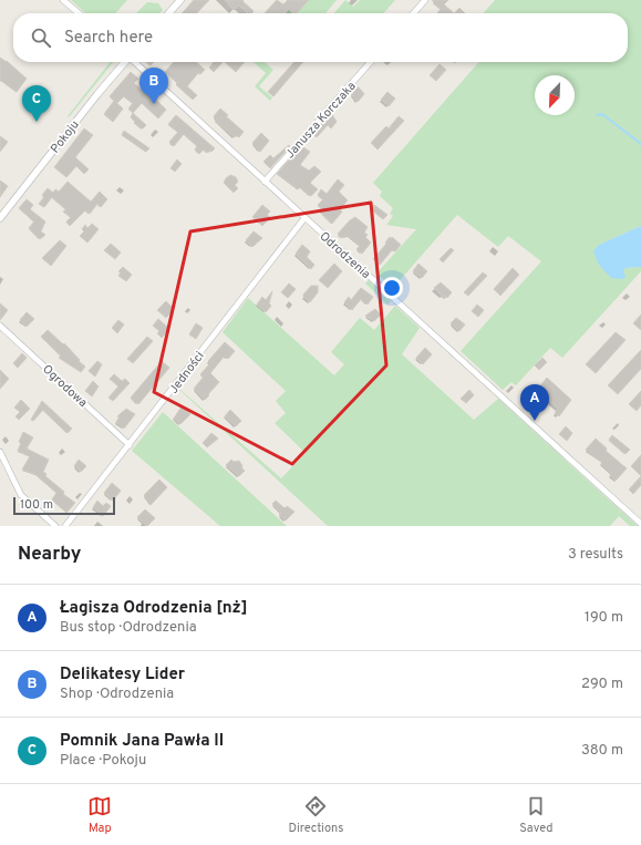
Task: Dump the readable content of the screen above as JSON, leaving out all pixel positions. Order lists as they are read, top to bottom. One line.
{"streets":{"street":["Janusza Korczaka","Pokoju","Odrodzenia","Jedności","Ogrodowa"]},"crossings":[["Janusza Korczaka","Odrodzenia"],["Odrodzenia","Jedności"],["Jedności","Ogrodowa"]],"scale_bar":"100 m","north":"bottom left","page":{"search":"Search here","pins":["B","C","A"],"scale":"100 m","heading":["Nearby","3 results"],"list":[{"mark":"A","name":"Łagisza Odrodzenia [nż]","note":"Bus stop · Odrodzenia","value":"190 m"},{"mark":"B","name":"Delikatesy Lider","note":"Shop · Odrodzenia","value":"290 m"},{"mark":"C","name":"Pomnik Jana Pawła II","note":"Place · Pokoju","value":"380 m"}],"nav":["Map","Directions","Saved"]}}
